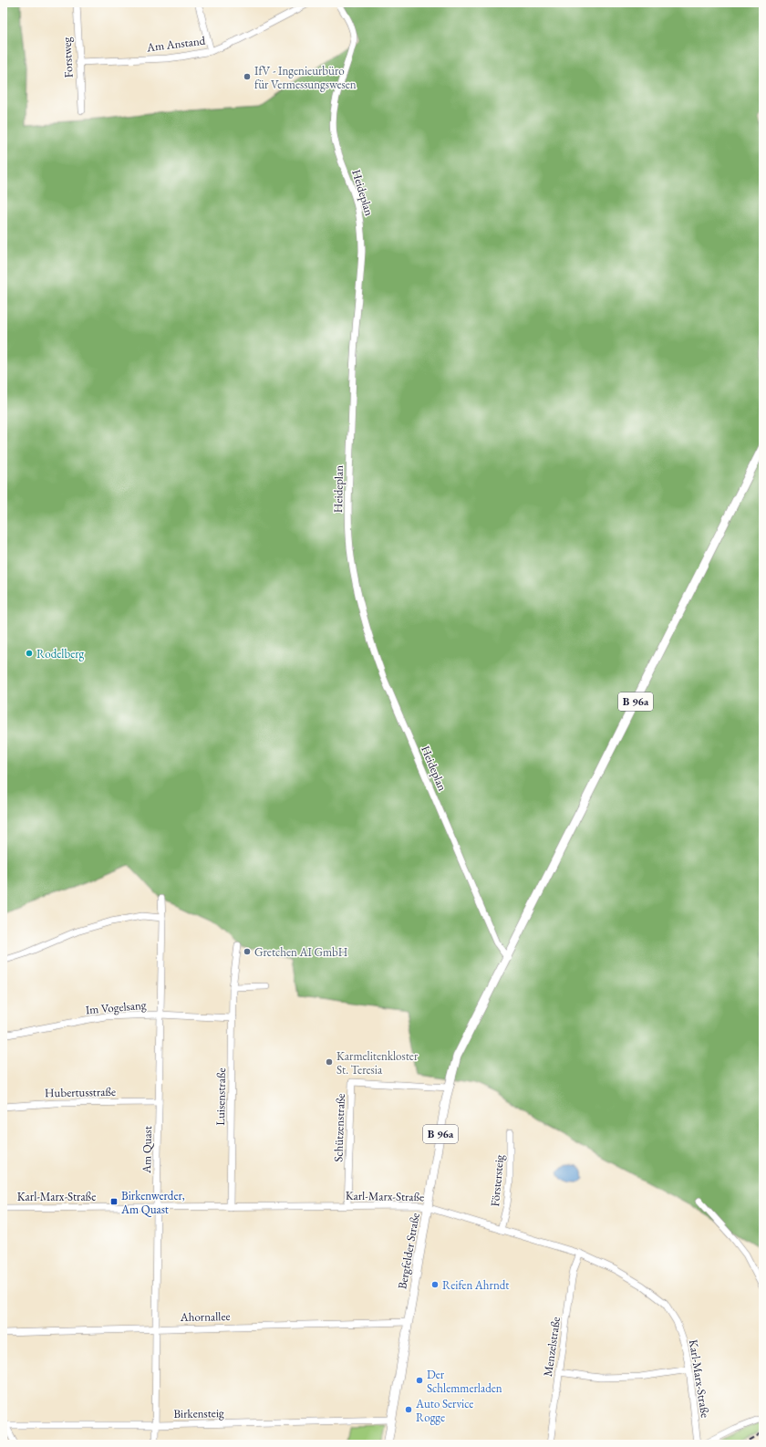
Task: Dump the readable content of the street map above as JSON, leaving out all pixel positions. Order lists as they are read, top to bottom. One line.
{"streets":{"main road":["B 96a","Bergfelder Straße"],"street":["Am Anstand","Forstweg","Heideplan","Im Vogelsang","Hubertusstraße","Luisenstraße","Schützenstraße","Am Quast","Förstersteig","Karl-Marx-Straße","Ahornallee","Menzelstraße","Birkensteig"]},"crossings":[["Am Anstand","Forstweg"],["Heideplan","B 96a"],["Heideplan","Bergfelder Straße"],["B 96a","Bergfelder Straße"],["Im Vogelsang","Luisenstraße"],["Im Vogelsang","Am Quast"],["Hubertusstraße","Am Quast"],["Luisenstraße","Karl-Marx-Straße"],["Schützenstraße","Karl-Marx-Straße"],["Schützenstraße","Bergfelder Straße"],["Am Quast","Karl-Marx-Straße"],["Am Quast","Ahornallee"],["Am Quast","Birkensteig"],["Förstersteig","Karl-Marx-Straße"],["Karl-Marx-Straße","Bergfelder Straße"],["Karl-Marx-Straße","Menzelstraße"],["Bergfelder Straße","Ahornallee"],["Bergfelder Straße","Birkensteig"]],"places":{"other":["IfV - Ingenieurbüro für Vermessungswesen","Rodelberg","Gretchen AI GmbH","Karmelitenkloster St. Teresia","Reifen Ahrndt","Der Schlemmerladen","Auto Service Rogge"],"transit":["Birkenwerder, Am Quast"]}}
